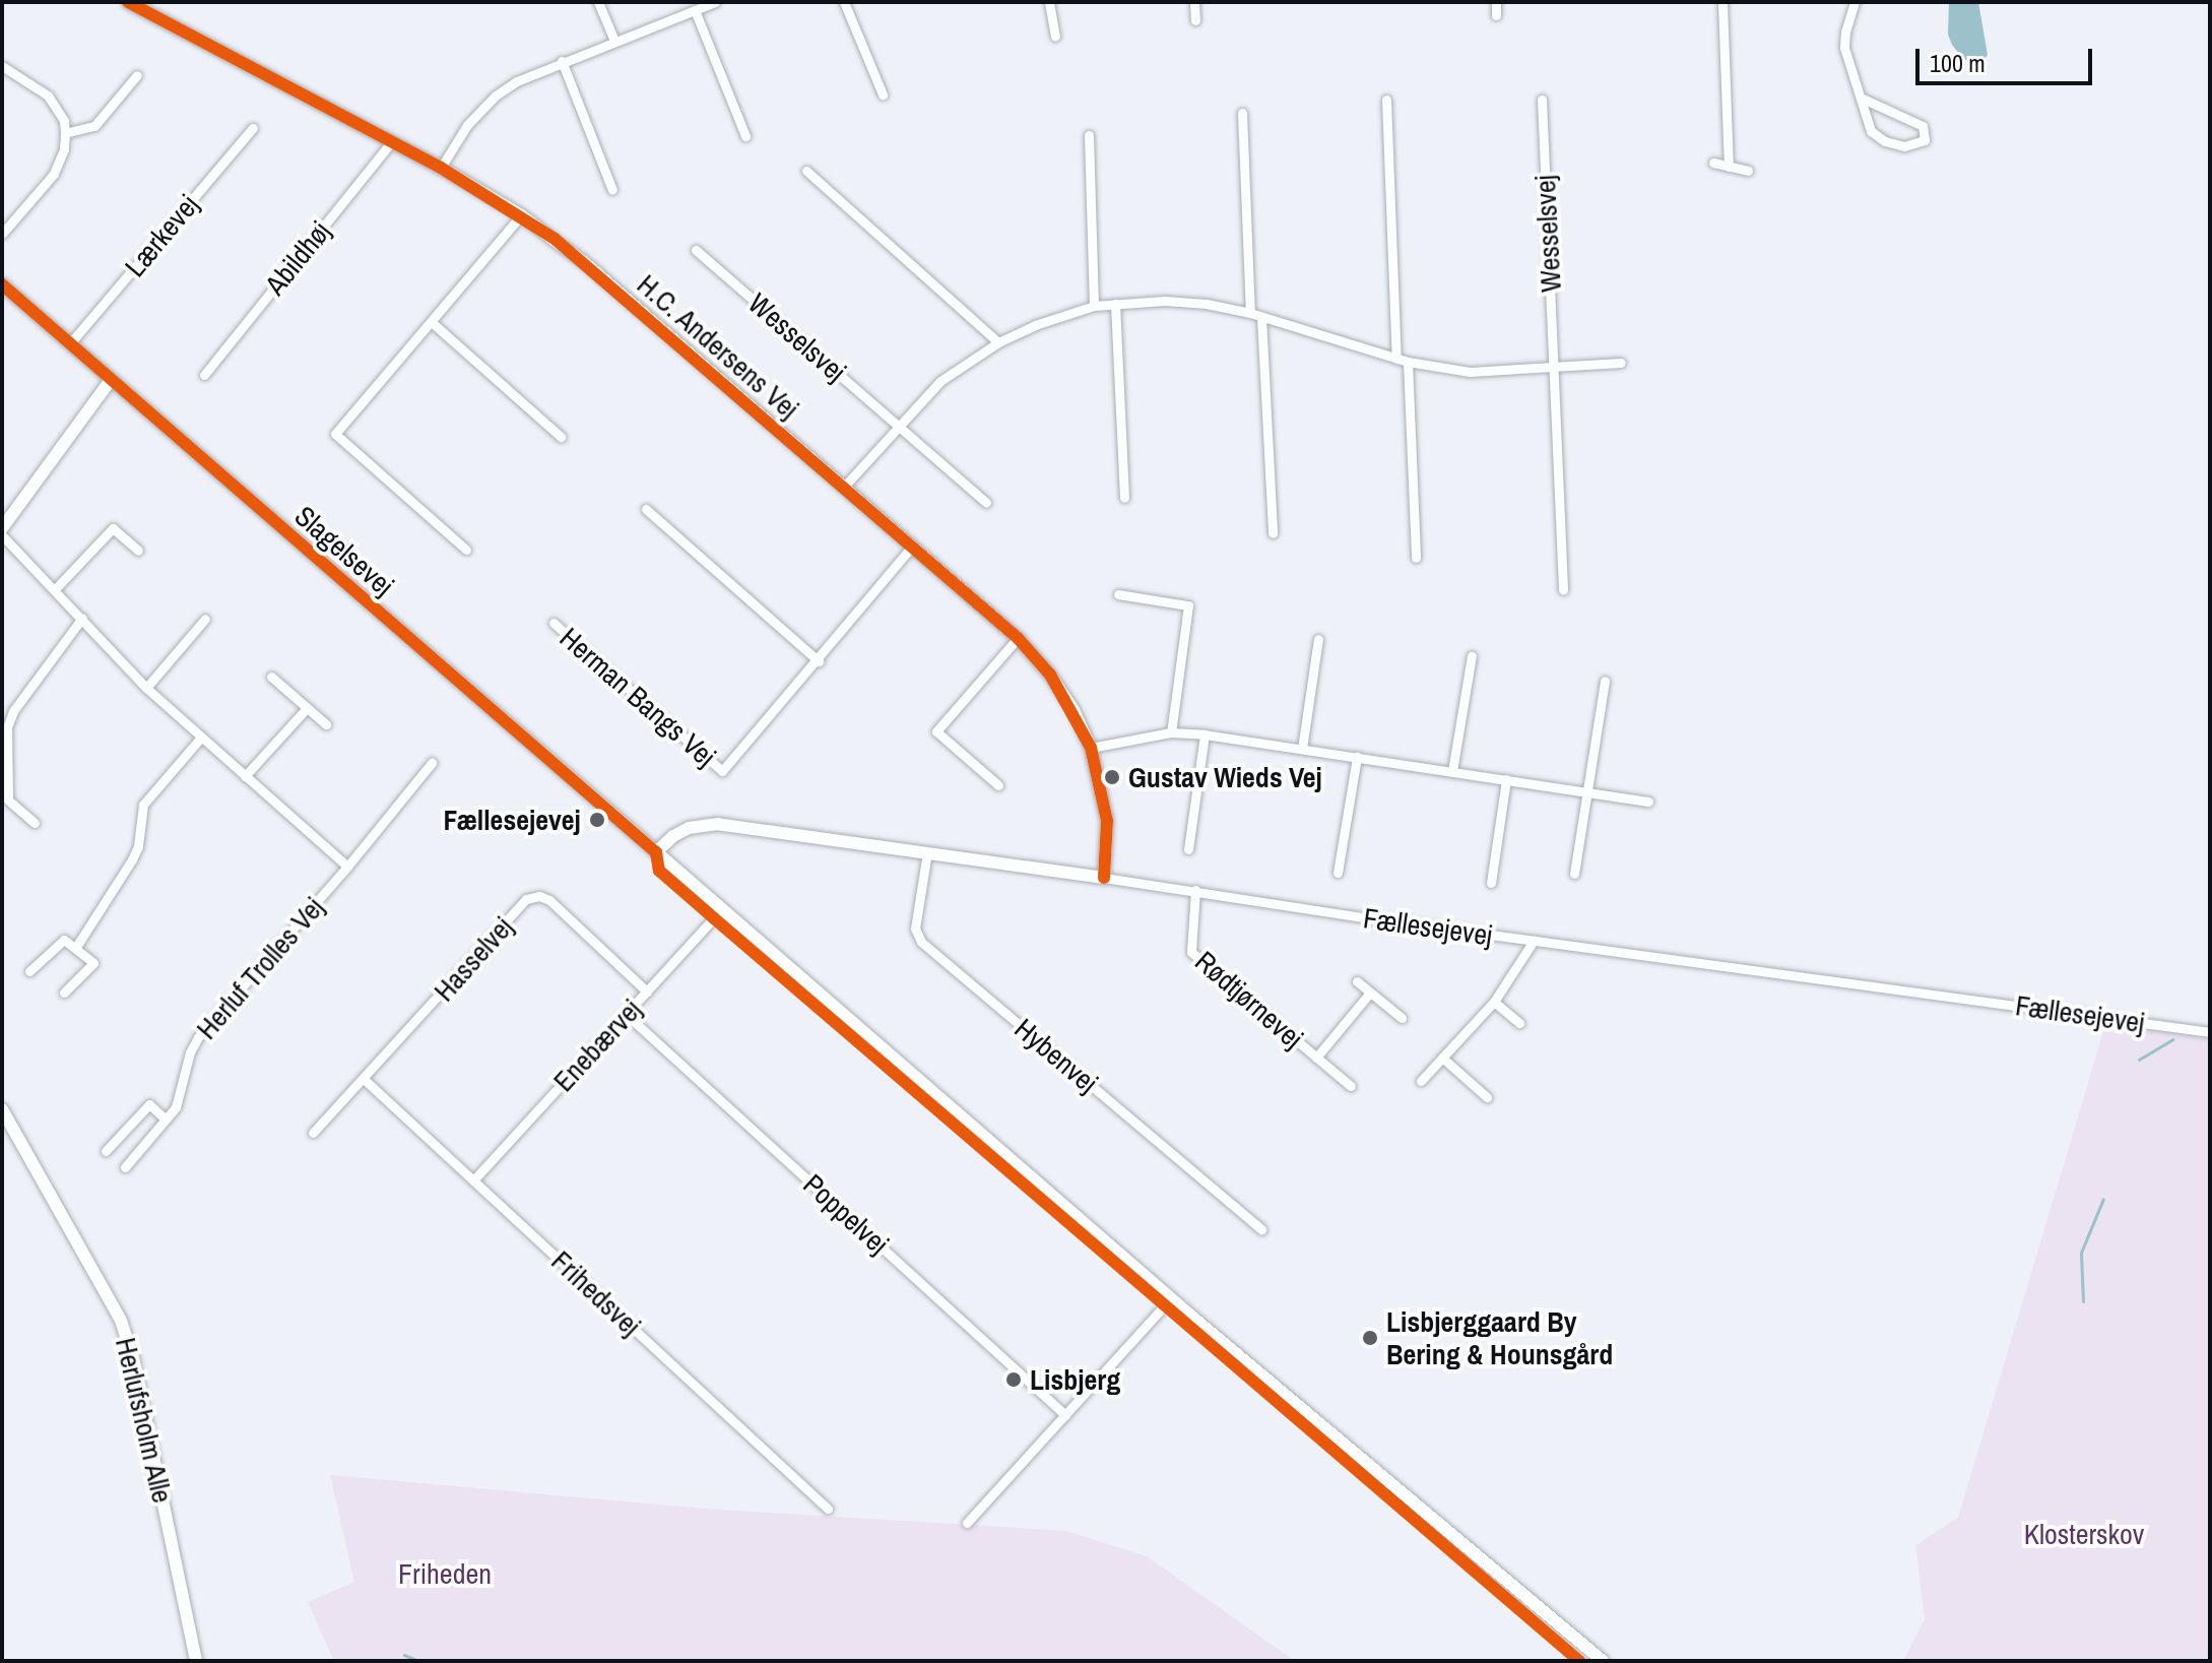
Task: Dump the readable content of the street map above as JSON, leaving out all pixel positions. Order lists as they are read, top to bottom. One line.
{"streets":{"street":["Wesselsvej","Lærkevej","Abildhøj","H.C. Andersens Vej","Slagelsevej","Herman Bangs Vej","Fællesejevej","Hasselvej","Herluf Trolles Vej","Rødtjørnevej","Enebærvej","Hybenvej","Poppelvej","Frihedsvej","Herlufsholm Alle"]},"crossings":[["Lærkevej","Slagelsevej"],["Abildhøj","H.C. Andersens Vej"],["H.C. Andersens Vej","Herman Bangs Vej"],["H.C. Andersens Vej","Fællesejevej"],["Slagelsevej","Fællesejevej"],["Slagelsevej","Enebærvej"],["Fællesejevej","Rødtjørnevej"],["Fællesejevej","Hybenvej"],["Hasselvej","Enebærvej"],["Hasselvej","Frihedsvej"],["Enebærvej","Poppelvej"],["Enebærvej","Frihedsvej"]],"parks":["Klosterskov","Friheden"],"places":["Gustav Wieds Vej","Fællesejevej","Lisbjerggaard By Bering & Hounsgård","Lisbjerg"],"scale_bar":"100 m"}
